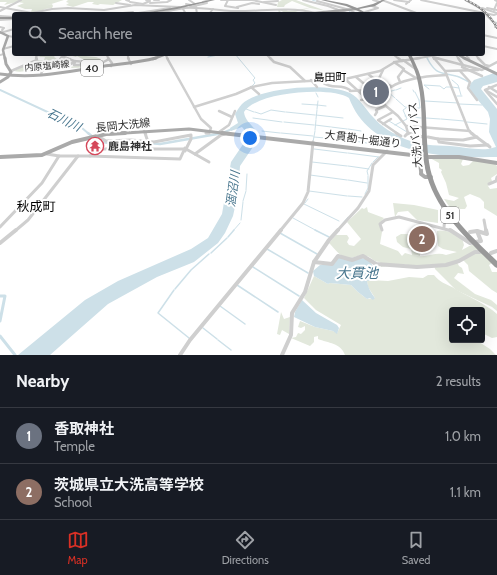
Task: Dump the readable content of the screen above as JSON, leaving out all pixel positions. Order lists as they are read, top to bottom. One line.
{"streets":{"highway":["大洗バイパス","51"],"main road":["内原塩崎線","40","長岡大洗線","大貫勘十堀通り"]},"crossings":[["長岡大洗線","大貫勘十堀通り"]],"districts":["島田町","秋成町"],"water":["石川川","涸沼川","大貫池"],"places":{"temple":["鹿島神社"]},"page":{"search":"Search here","pins":["1","2"],"heading":["Nearby","2 results"],"list":[{"mark":"1","name":"香取神社","note":"Temple","value":"1.0 km"},{"mark":"2","name":"茨城県立大洗高等学校","note":"School","value":"1.1 km"}],"nav":["Map","Directions","Saved"]}}
